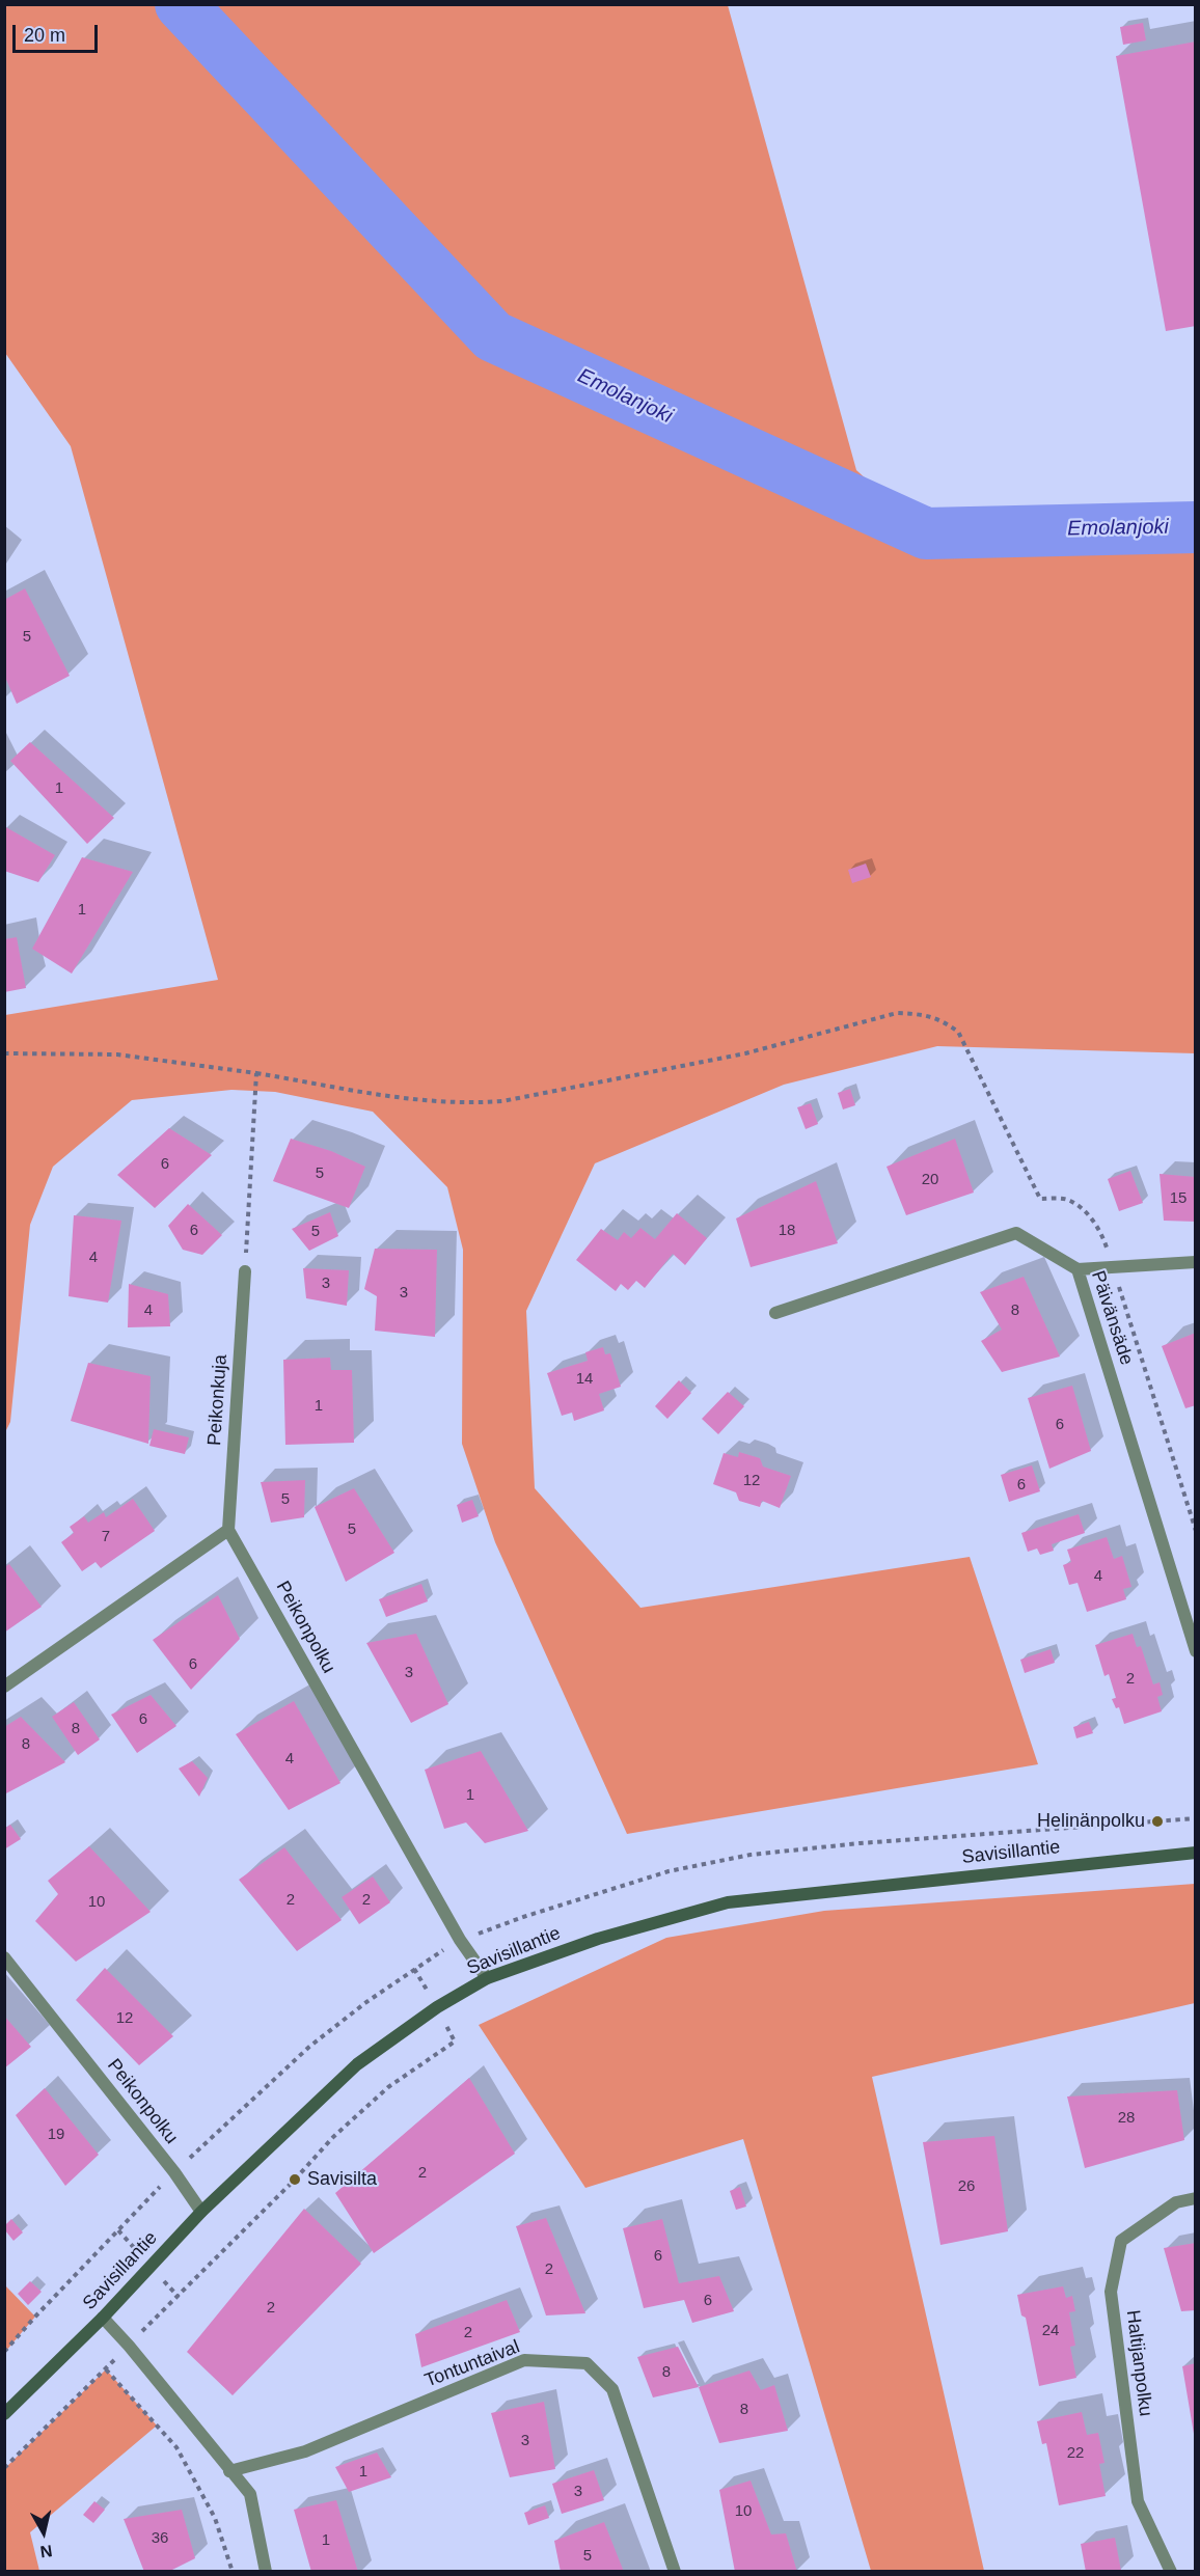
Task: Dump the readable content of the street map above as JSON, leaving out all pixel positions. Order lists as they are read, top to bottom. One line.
{"streets":{"street":["Päivänsäde","Peikonkuja","Peikonpolku","Savisillantie","Haltijanpolku","Tontuntaival"]},"crossings":[["Peikonkuja","Peikonpolku"],["Peikonpolku","Savisillantie"]],"water":["Emolanjoki"],"places":["Helinänpolku","Savisilta"],"house_numbers":["5","1","1","6","5","20","15","6","18","5","4","3","3","4","8","14","1","6","12","6","5","5","7","4","6","3","2","6","8","8","4","1","2","2","10","12","28","19","2","26","6","2","6","2","24","2","8","8","3","22","1","3","10","36","1","5"],"scale_bar":"20 m","north":"bottom"}
